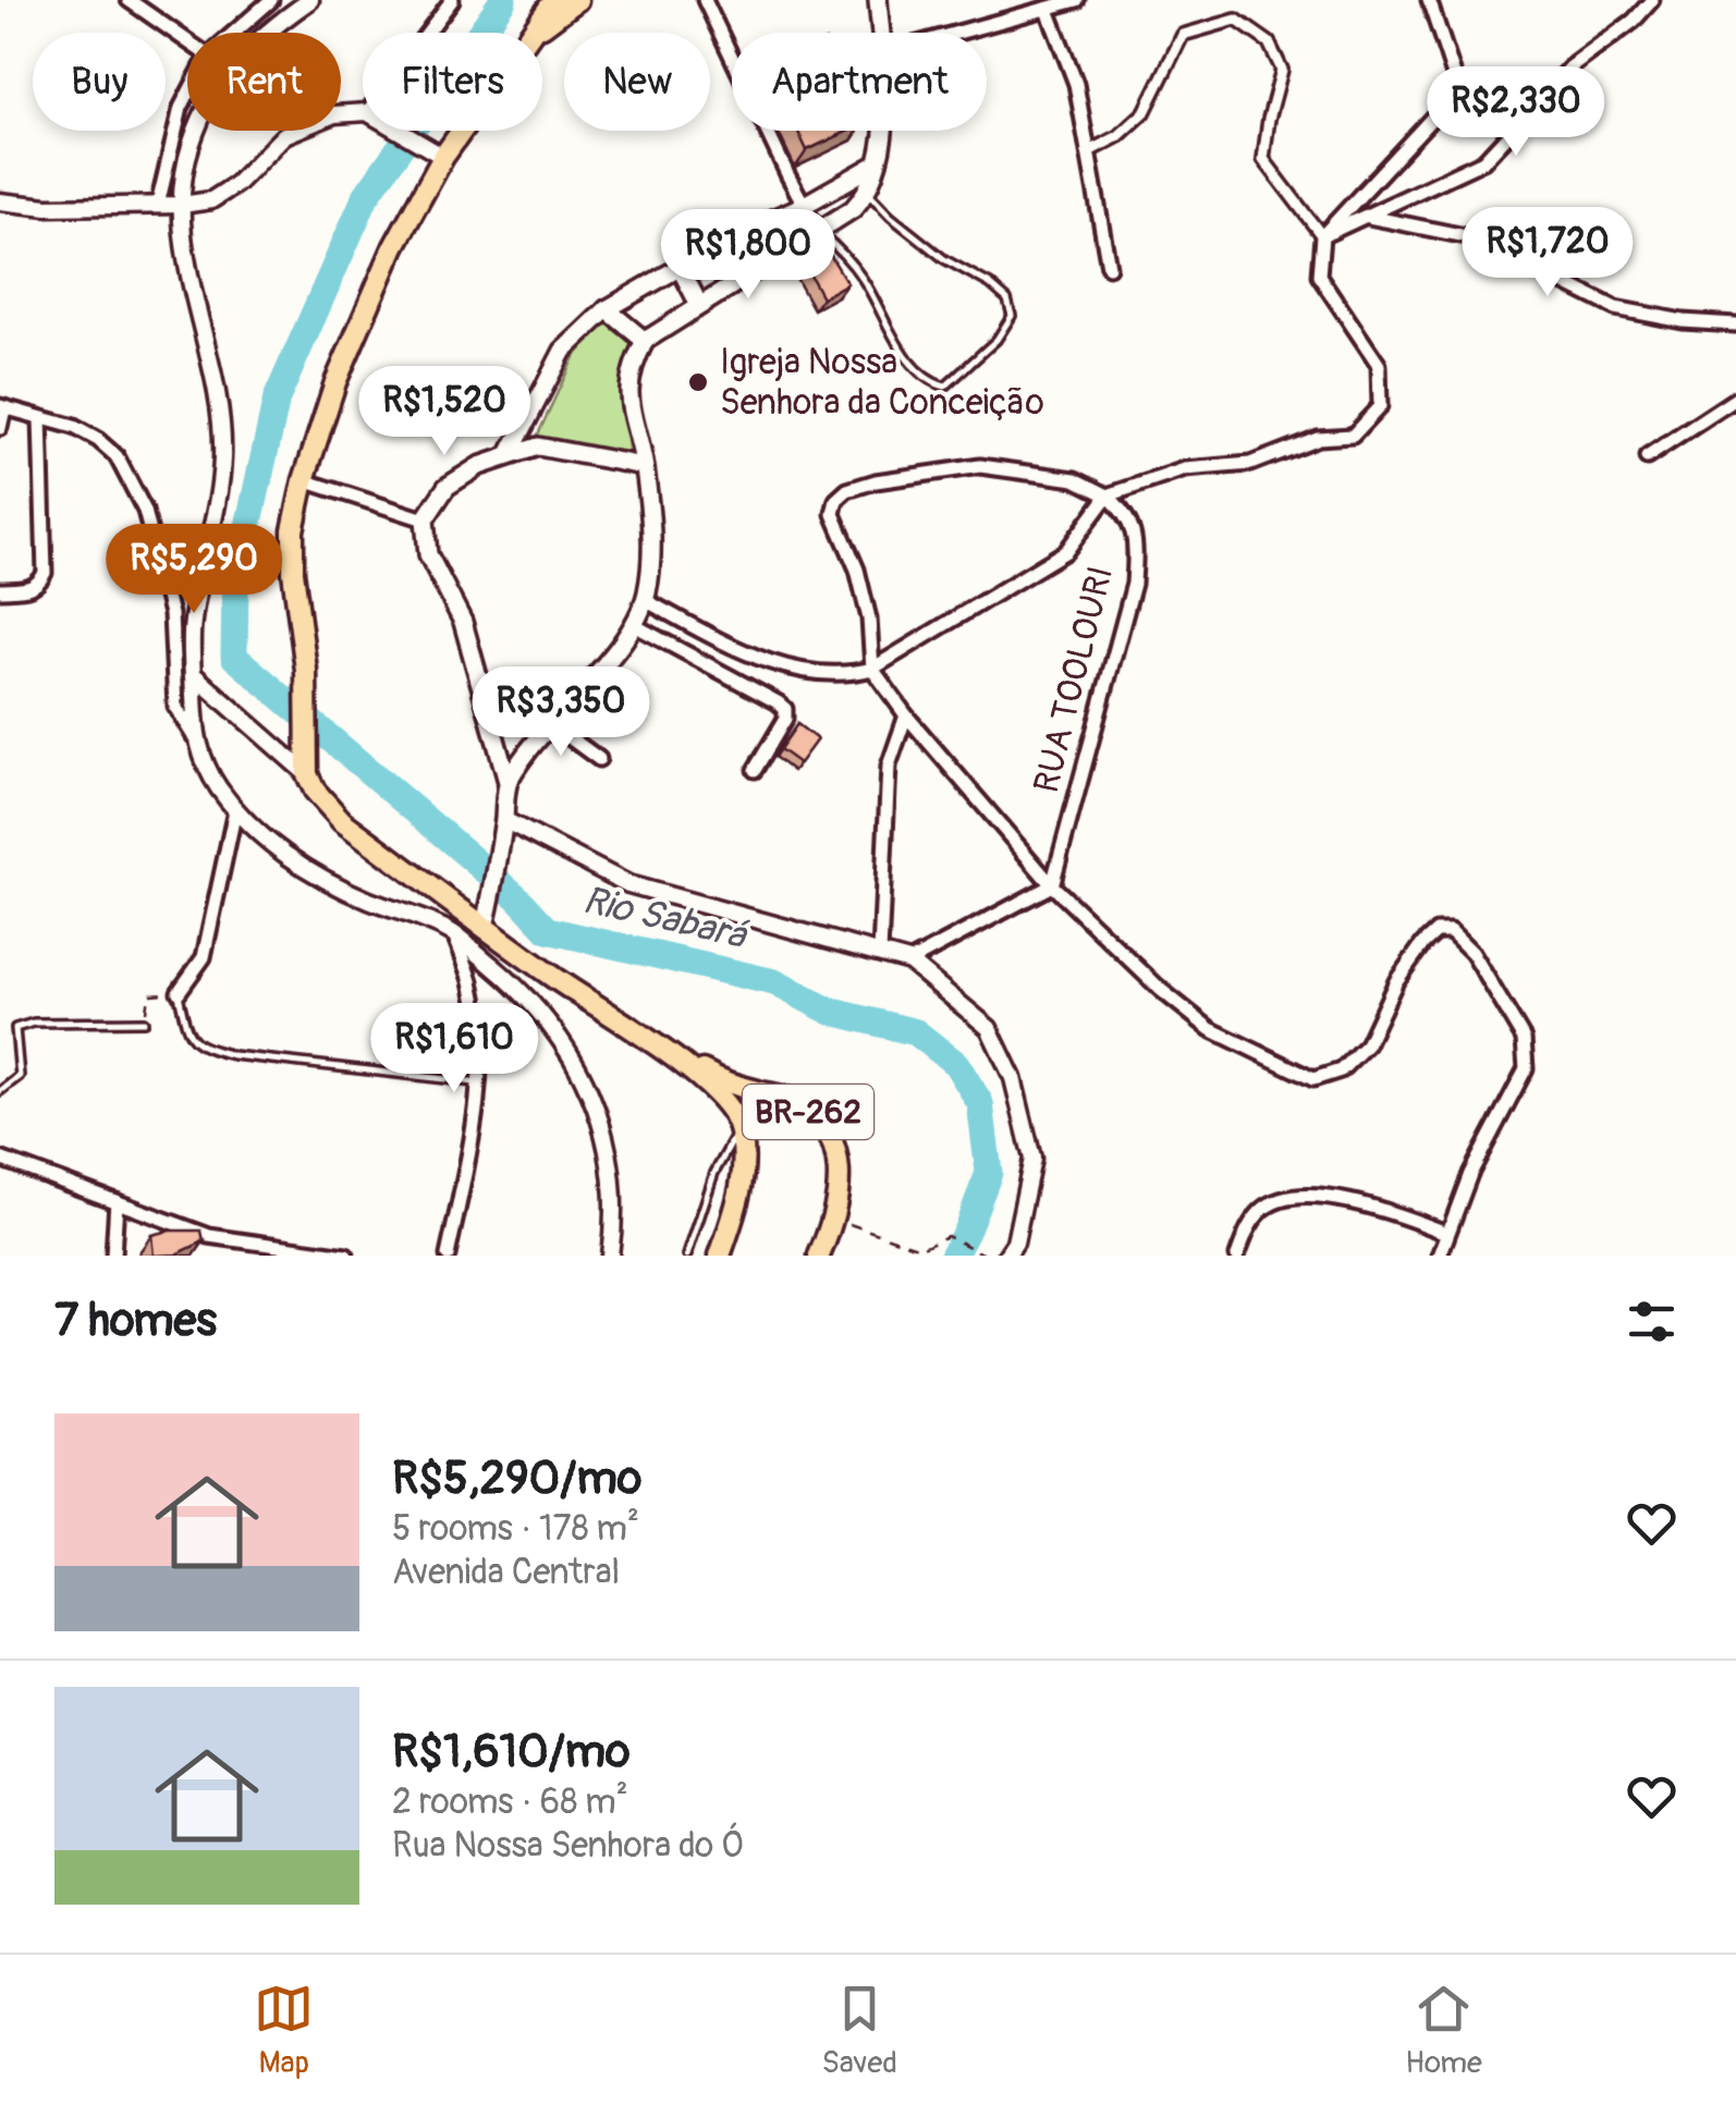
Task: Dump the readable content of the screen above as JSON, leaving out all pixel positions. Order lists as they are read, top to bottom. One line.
{"streets":{"main road":["BR-262"],"street":["RUA TOOLOURI"]},"water":["Rio Sabará"],"places":["Igreja Nossa Senhora da Conceição"],"page":{"chip":["Buy","Rent","Filters","New","Apartment"],"price":["R$2,330","R$1,720","R$1,800","R$1,520","R$5,290","R$3,350","R$1,610"],"heading":"7 homes","list":[{"name":"R$5,290/mo","note":"5 rooms · 178 m² · Avenida Central"},{"name":"R$1,610/mo","note":"2 rooms · 68 m² · Rua Nossa Senhora do Ó"}],"tabs":["Map","Saved","Home"]}}
